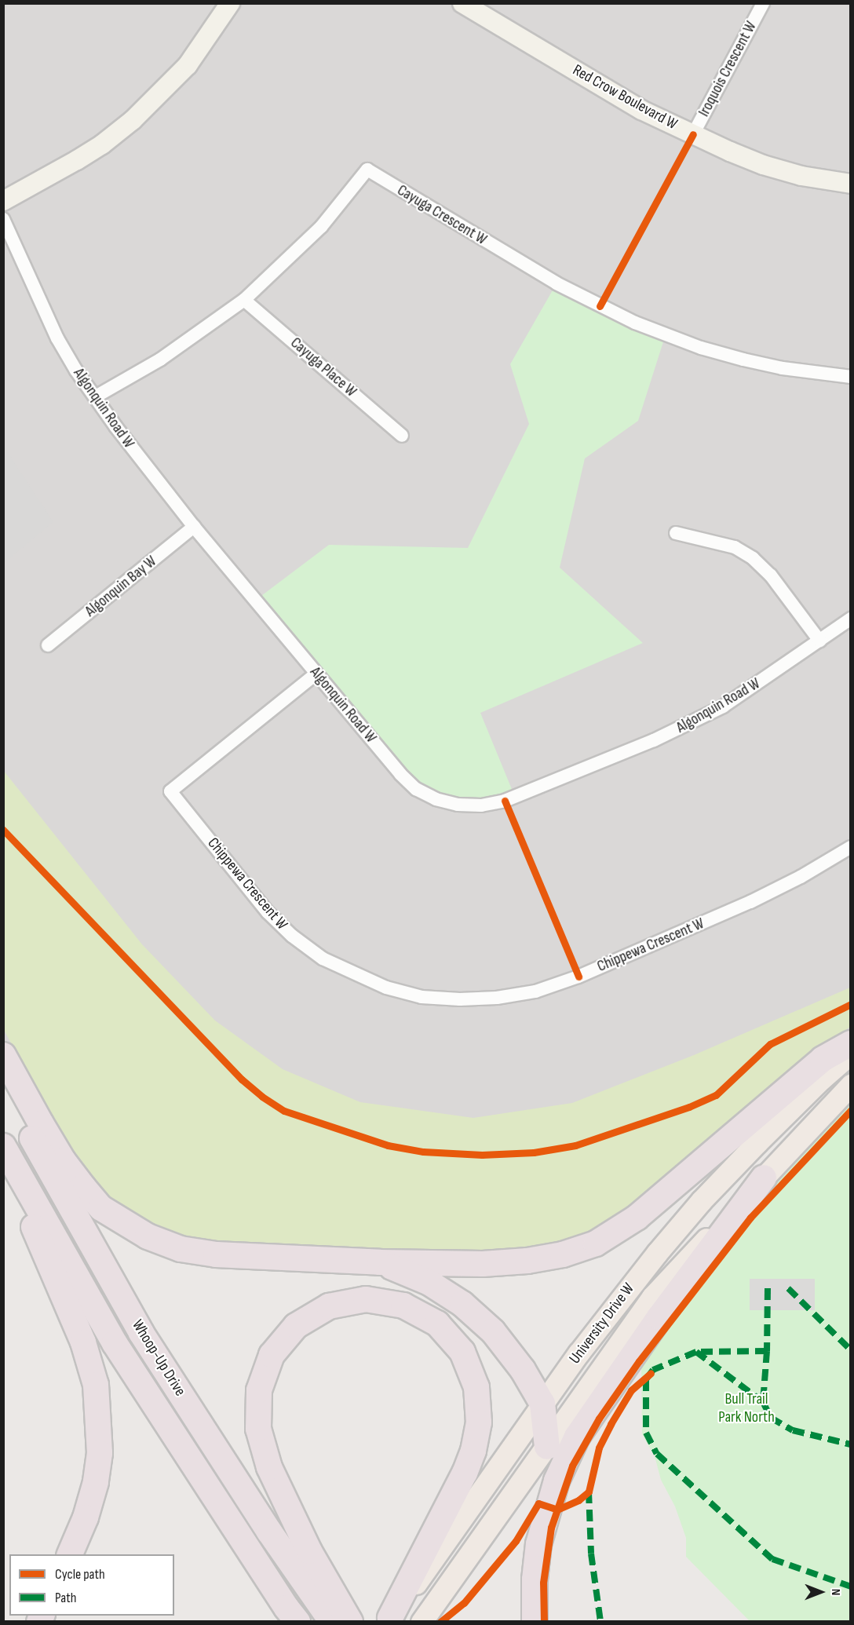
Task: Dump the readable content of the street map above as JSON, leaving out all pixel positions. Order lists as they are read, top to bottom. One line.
{"streets":{"highway":["Whoop-Up Drive"],"main road":["University Drive W"],"street":["Iroquois Crescent W","Red Crow Boulevard W","Cayuga Crescent W","Cayuga Place W","Algonquin Road W","Algonquin Bay W","Chippewa Crescent W"]},"crossings":[["Iroquois Crescent W","Red Crow Boulevard W"],["Cayuga Crescent W","Cayuga Place W"],["Cayuga Crescent W","Algonquin Road W"],["Algonquin Road W","Algonquin Bay W"],["Algonquin Road W","Chippewa Crescent W"]],"parks":["Bull Trail Park North"],"legend":["Cycle path","Path"],"north":"right"}
